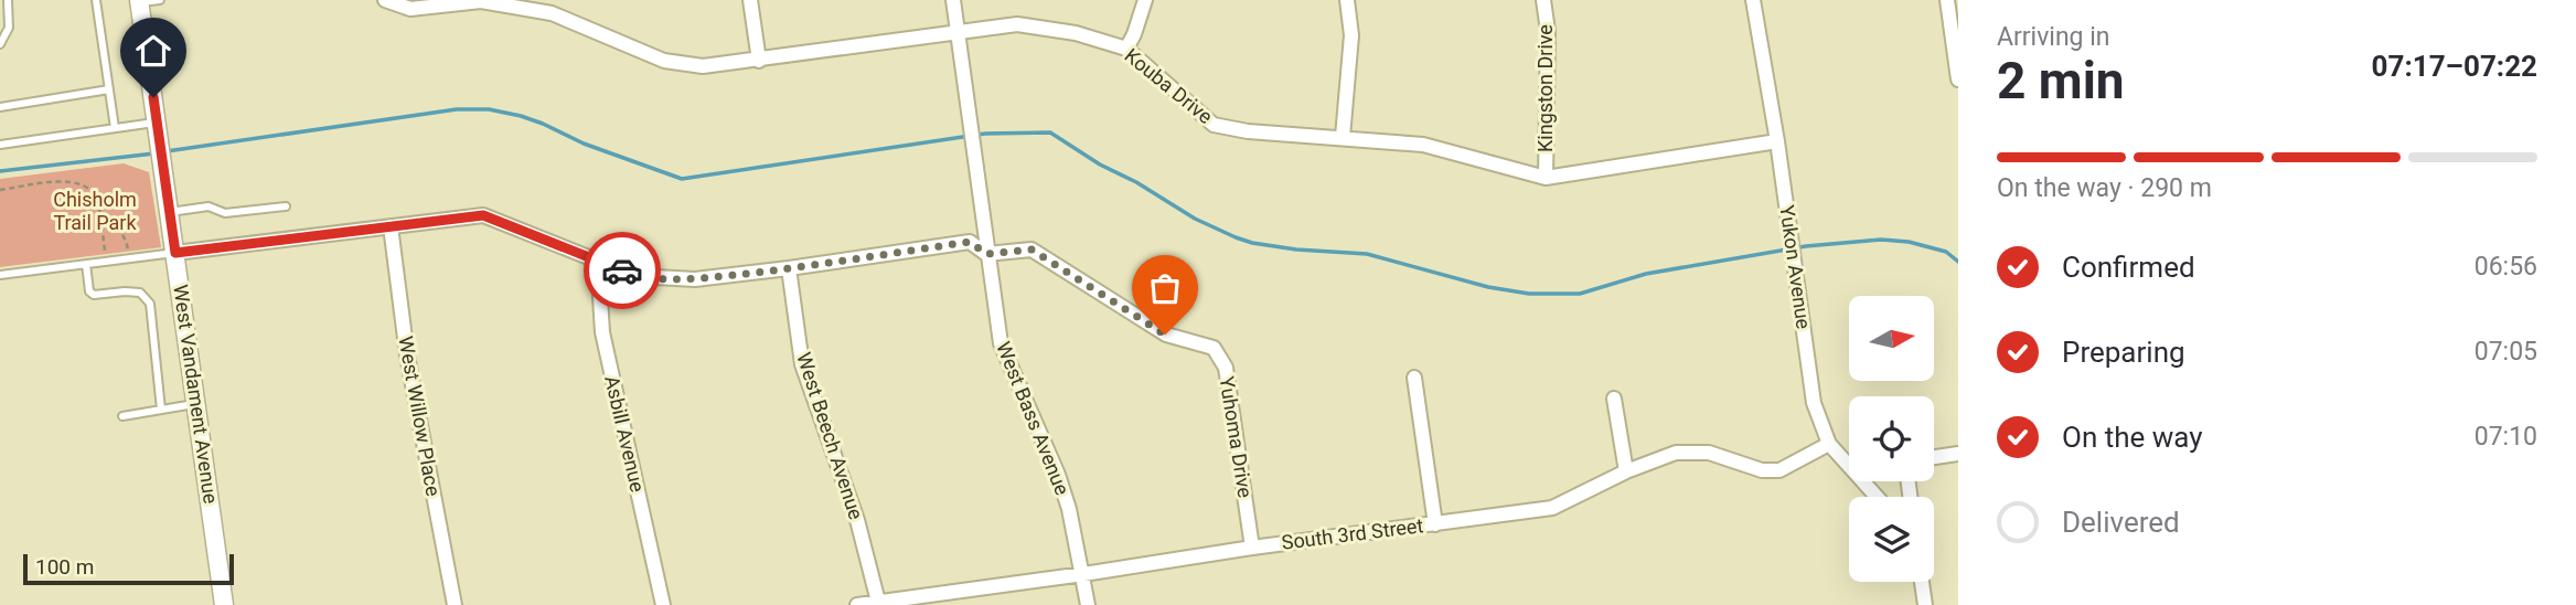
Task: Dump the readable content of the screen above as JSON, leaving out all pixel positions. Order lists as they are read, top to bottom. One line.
{"streets":{"street":["Kouba Drive","Kingston Drive","Yukon Avenue","West Vandament Avenue","West Willow Place","West Bass Avenue","Asbill Avenue","West Beech Avenue","Yuhoma Drive","South 3rd Street"]},"crossings":[["Kouba Drive","Kingston Drive"],["Kouba Drive","Yukon Avenue"],["Kouba Drive","West Bass Avenue"],["Yukon Avenue","South 3rd Street"],["West Vandament Avenue","Yuhoma Drive"],["West Willow Place","Yuhoma Drive"],["West Bass Avenue","Yuhoma Drive"],["West Bass Avenue","South 3rd Street"],["Asbill Avenue","Yuhoma Drive"],["West Beech Avenue","Yuhoma Drive"],["West Beech Avenue","South 3rd Street"],["Yuhoma Drive","South 3rd Street"]],"parks":["Chisholm Trail Park"],"scale_bar":"100 m","north":"right","page":{"heading":["2 min","Arriving in","07:17–07:22"],"bar":"On the way · 290 m","list":[["Confirmed","06:56"],["Preparing","07:05"],["On the way","07:10"],"Delivered"],"scale":"100 m"}}
